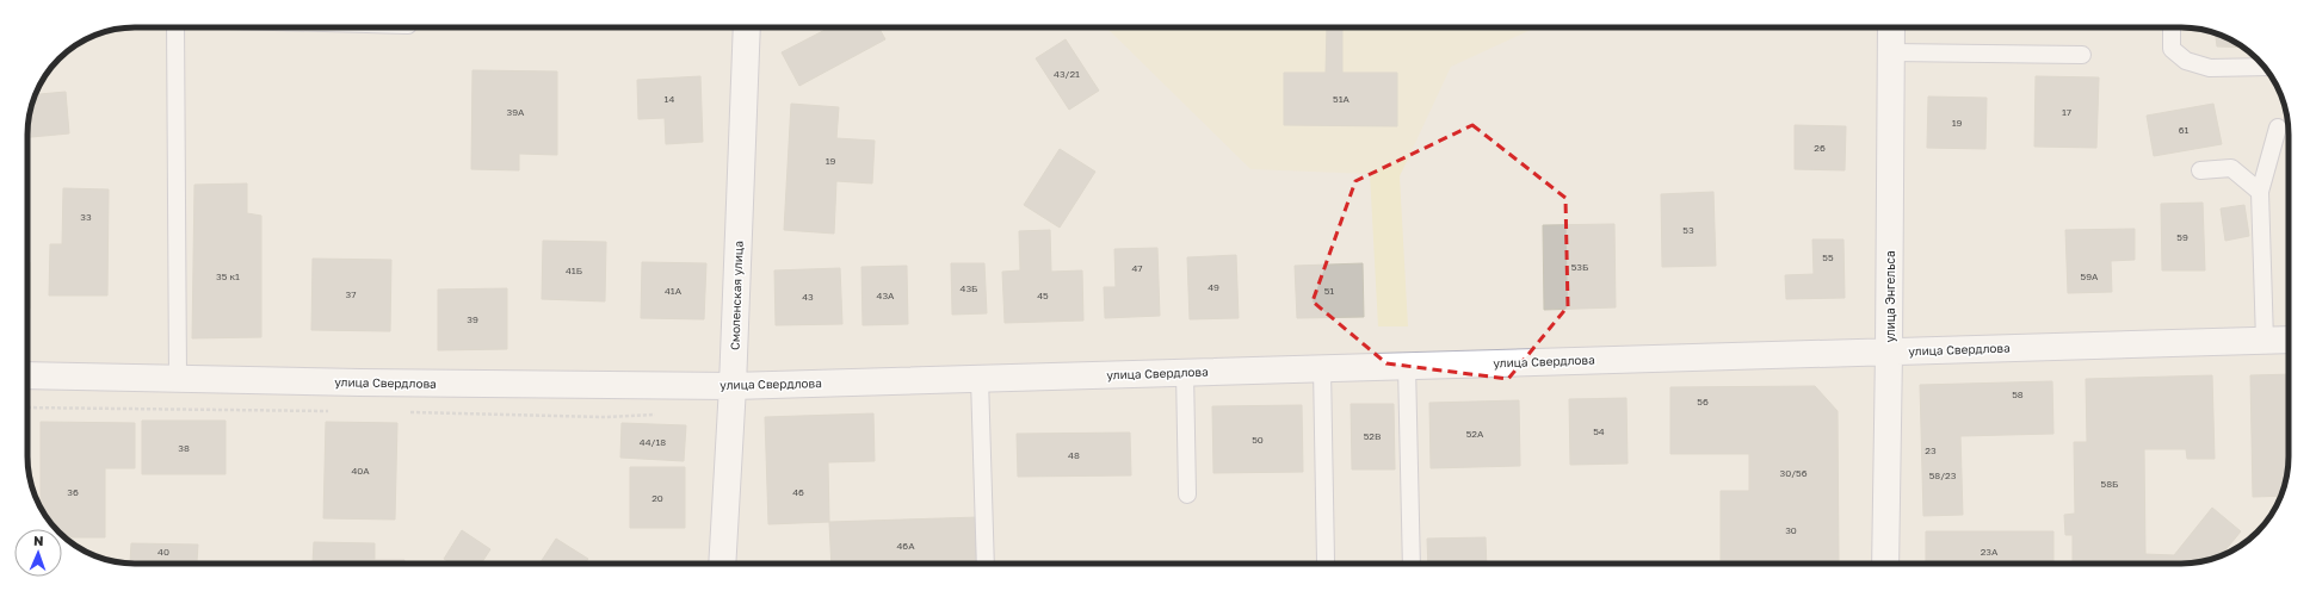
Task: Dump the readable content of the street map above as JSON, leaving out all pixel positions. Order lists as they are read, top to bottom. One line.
{"streets":{"street":["Смоленская улица","улица Энгельса","улица Свердлова"]},"crossings":[["Смоленская улица","улица Свердлова"],["улица Энгельса","улица Свердлова"]],"house_numbers":["43/21","14","51А","39А","17","19","61","26","19","33","53","59","55","53Б","47","41Б","35 к1","59А","49","43Б","41А","51","37","43А","45","43","39","58","56","54","52А","52В","50","44/18","38","23","48","40А","30/56","58/23","58Б","36","46","20","30","46А","40","23А"],"north":"top"}
